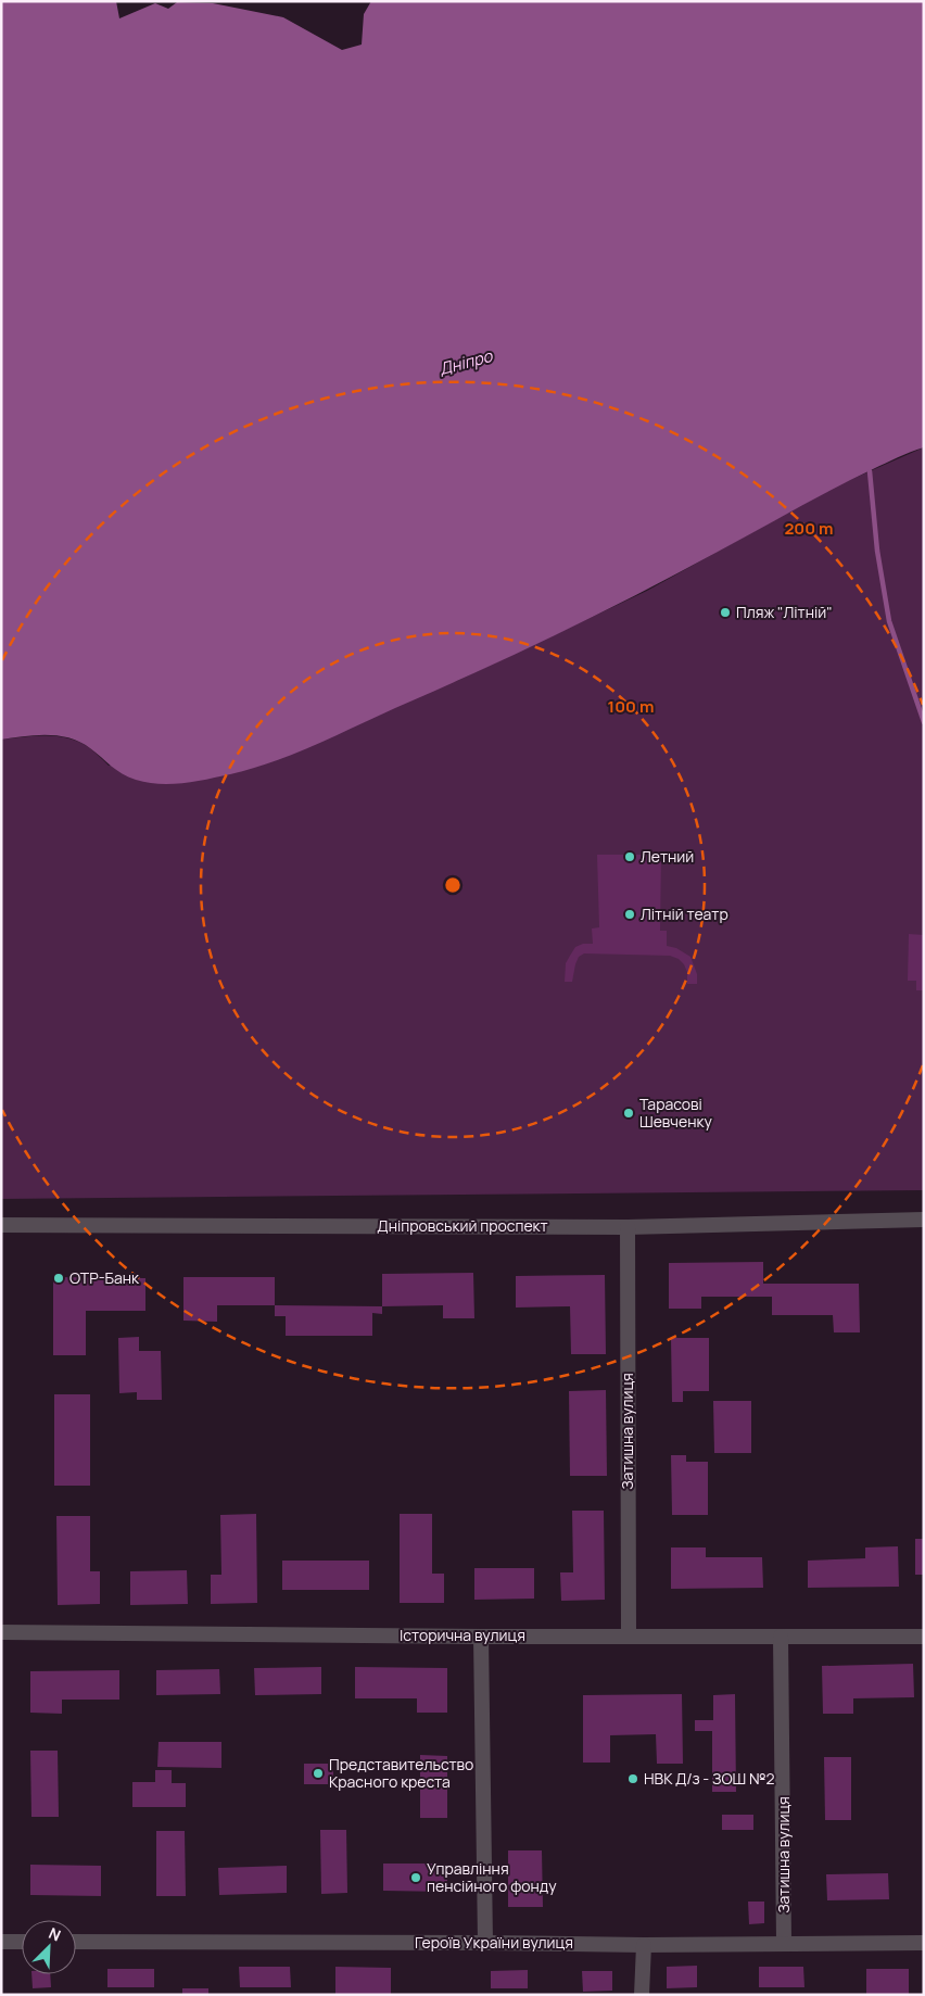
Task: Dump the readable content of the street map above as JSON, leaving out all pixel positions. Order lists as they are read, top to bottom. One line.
{"streets":{"street":["Дніпровський проспект","Затишна вулиця","Історична вулиця","Героїв України вулиця"]},"crossings":[["Дніпровський проспект","Затишна вулиця"],["Затишна вулиця","Історична вулиця"],["Затишна вулиця","Героїв України вулиця"]],"water":["Дніпро"],"places":["Пляж \"Літній\"","Летний","Літній театр","Тарасові Шевченку","ОТР-Банк","Представительство Красного креста","НВК Д/з - ЗОШ №2","Управління пенсійного фонду"],"north":"top right","rings":["200 m","100 m"]}
